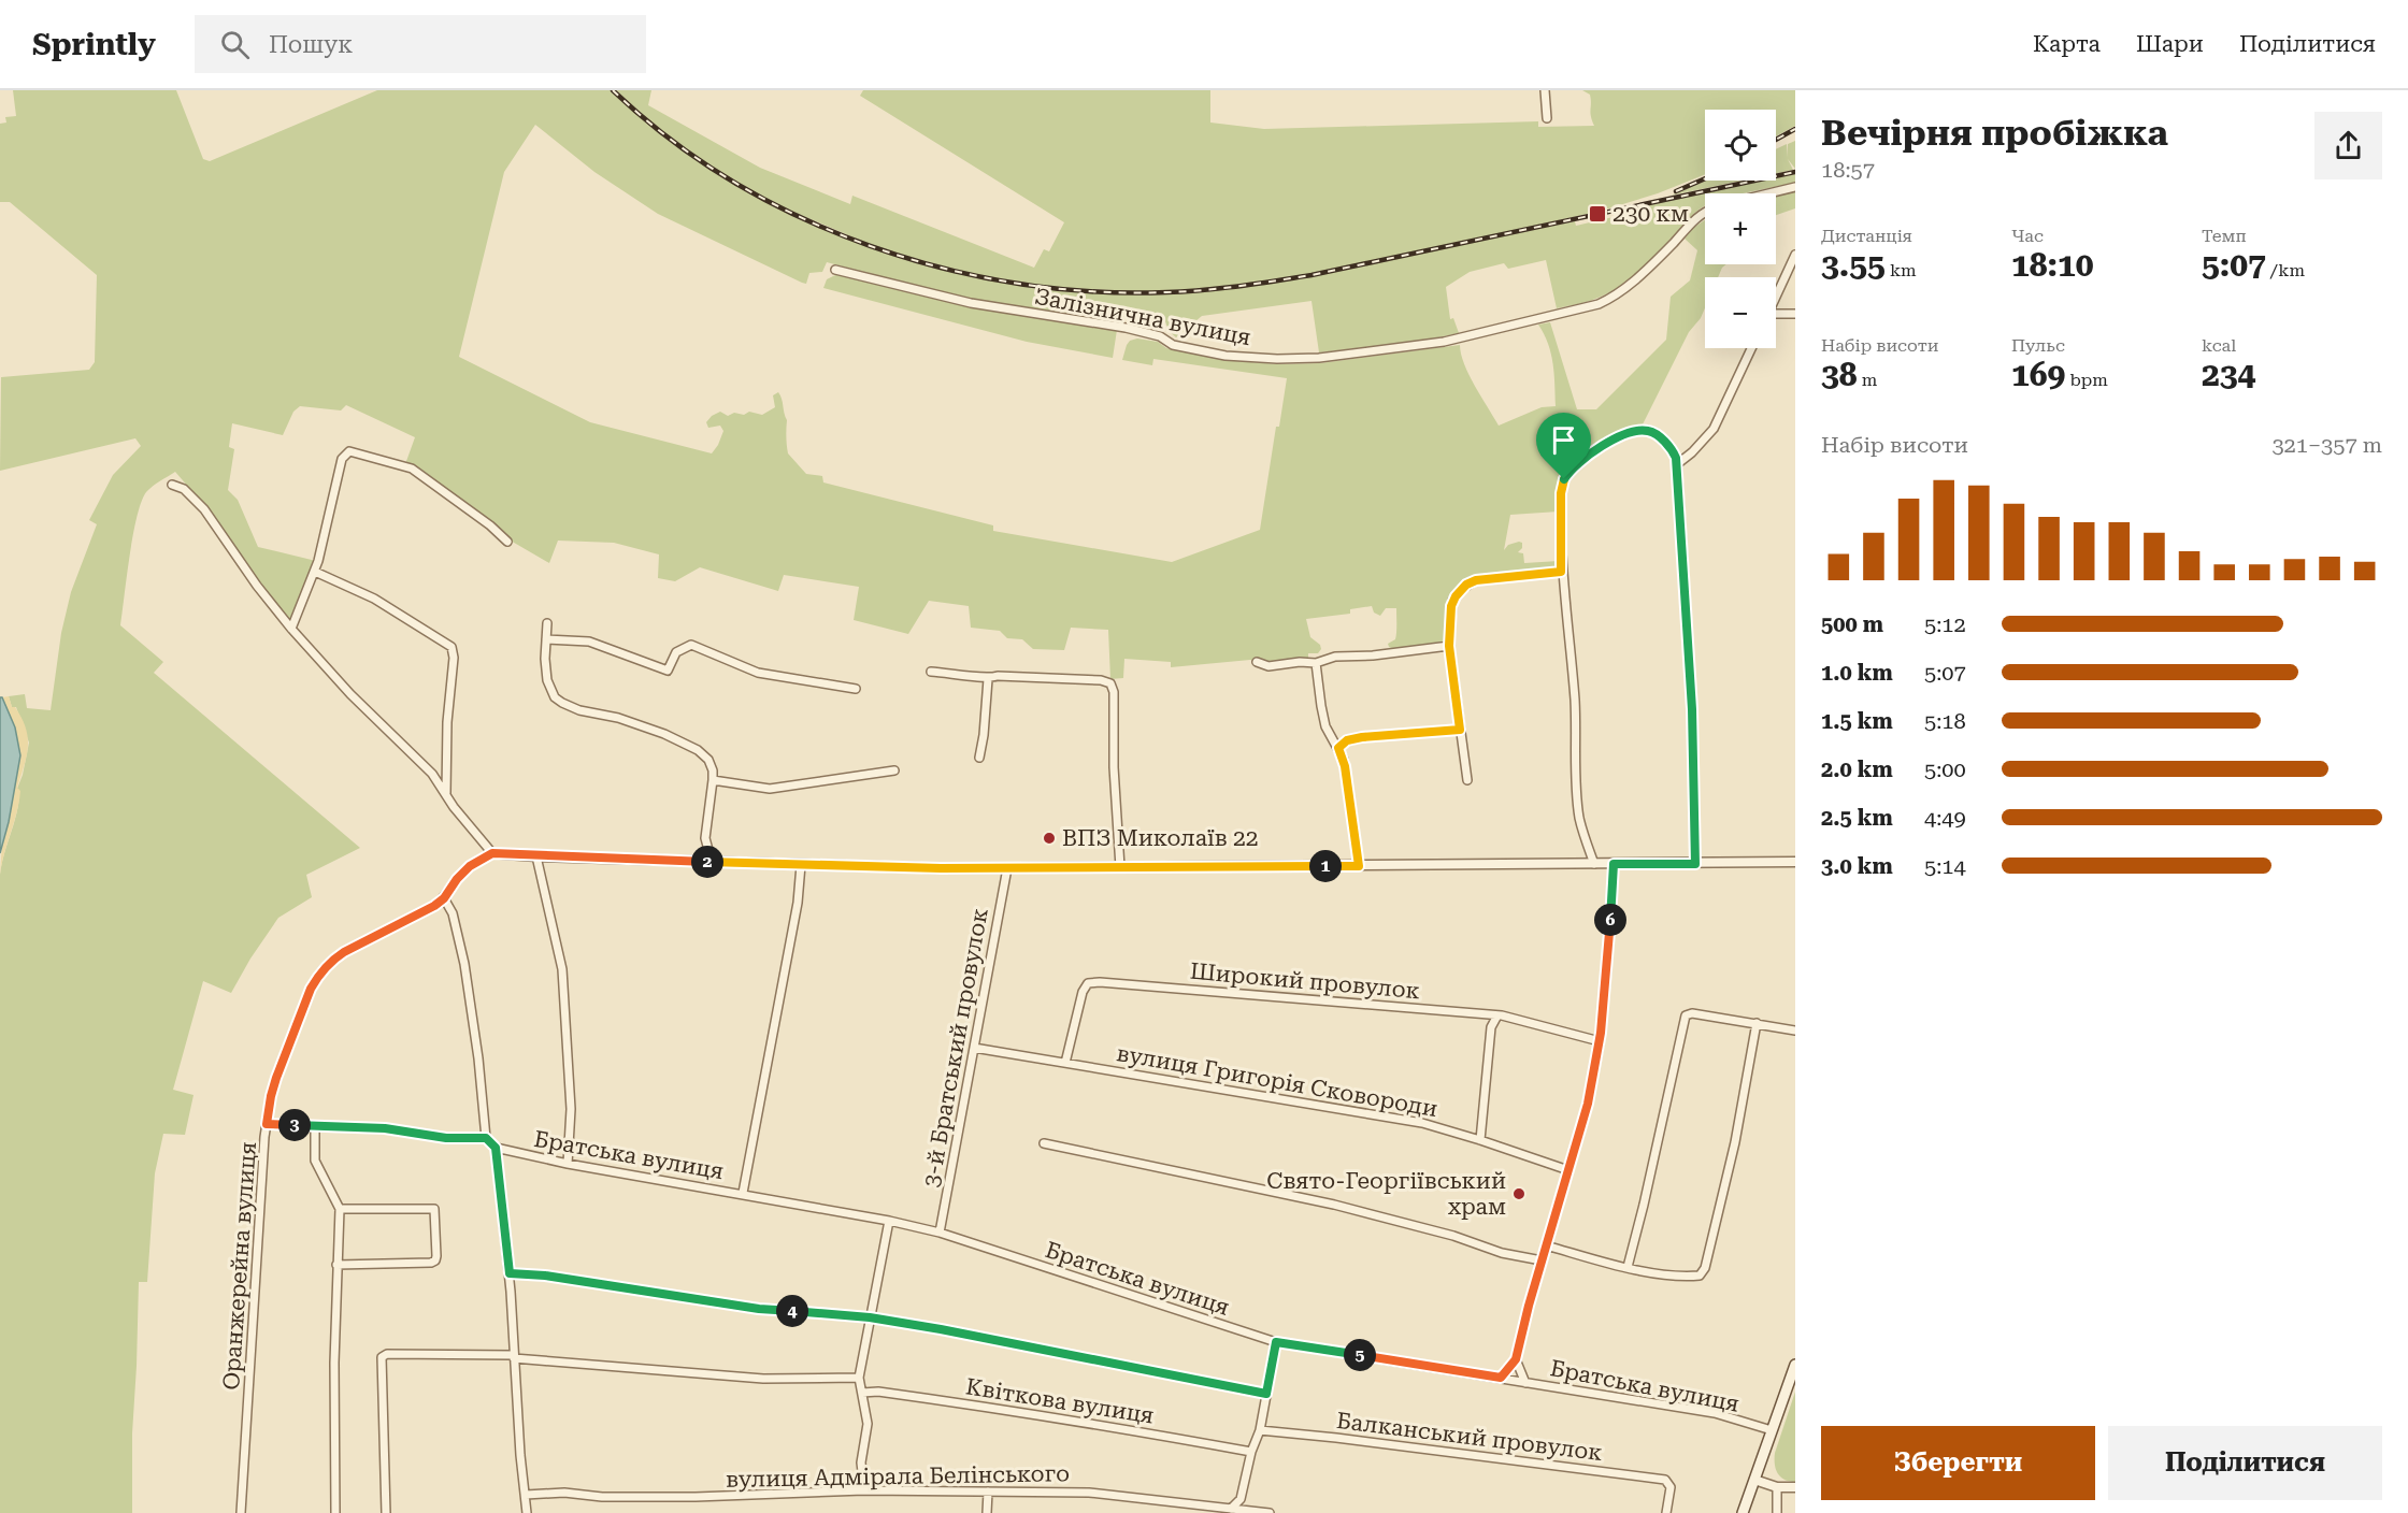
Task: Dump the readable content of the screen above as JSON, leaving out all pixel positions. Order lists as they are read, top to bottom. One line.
{"streets":{"street":["Залізнична вулиця","Широкий провулок","3-й Братський провулок","вулиця Григорія Сковороди","Братська вулиця","Оранжерейна вулиця","Квіткова вулиця","Балканський провулок","вулиця Адмірала Белінського"]},"crossings":[["Широкий провулок","вулиця Григорія Сковороди"],["3-й Братський провулок","вулиця Григорія Сковороди"],["3-й Братський провулок","Братська вулиця"]],"places":{"transit":["230 км"],"other":["ВПЗ Миколаїв 22","Свято-Георгіївський храм"]},"page":{"header":"Sprintly","search":"Пошук","nav":["Карта","Шари","Поділитися"],"heading":["Вечірня пробіжка","18:57"],"map_buttons":["+","−"],"stats":[["Дистанція","3.55 km"],["Час","18:10"],["Темп","5:07 /km"],["Набір висоти","38 m"],["Пульс","169 bpm"],["kcal","234"]],"chart":["Набір висоти","321–357 m"],"list":[{"name":"500 m","note":"5:12"},{"name":"1.0 km","note":"5:07"},{"name":"1.5 km","note":"5:18"},{"name":"2.0 km","note":"5:00"},{"name":"2.5 km","note":"4:49"},{"name":"3.0 km","note":"5:14"}],"pins":["2","1","6","3","4","5"],"buttons":["Зберегти","Поділитися"]}}
